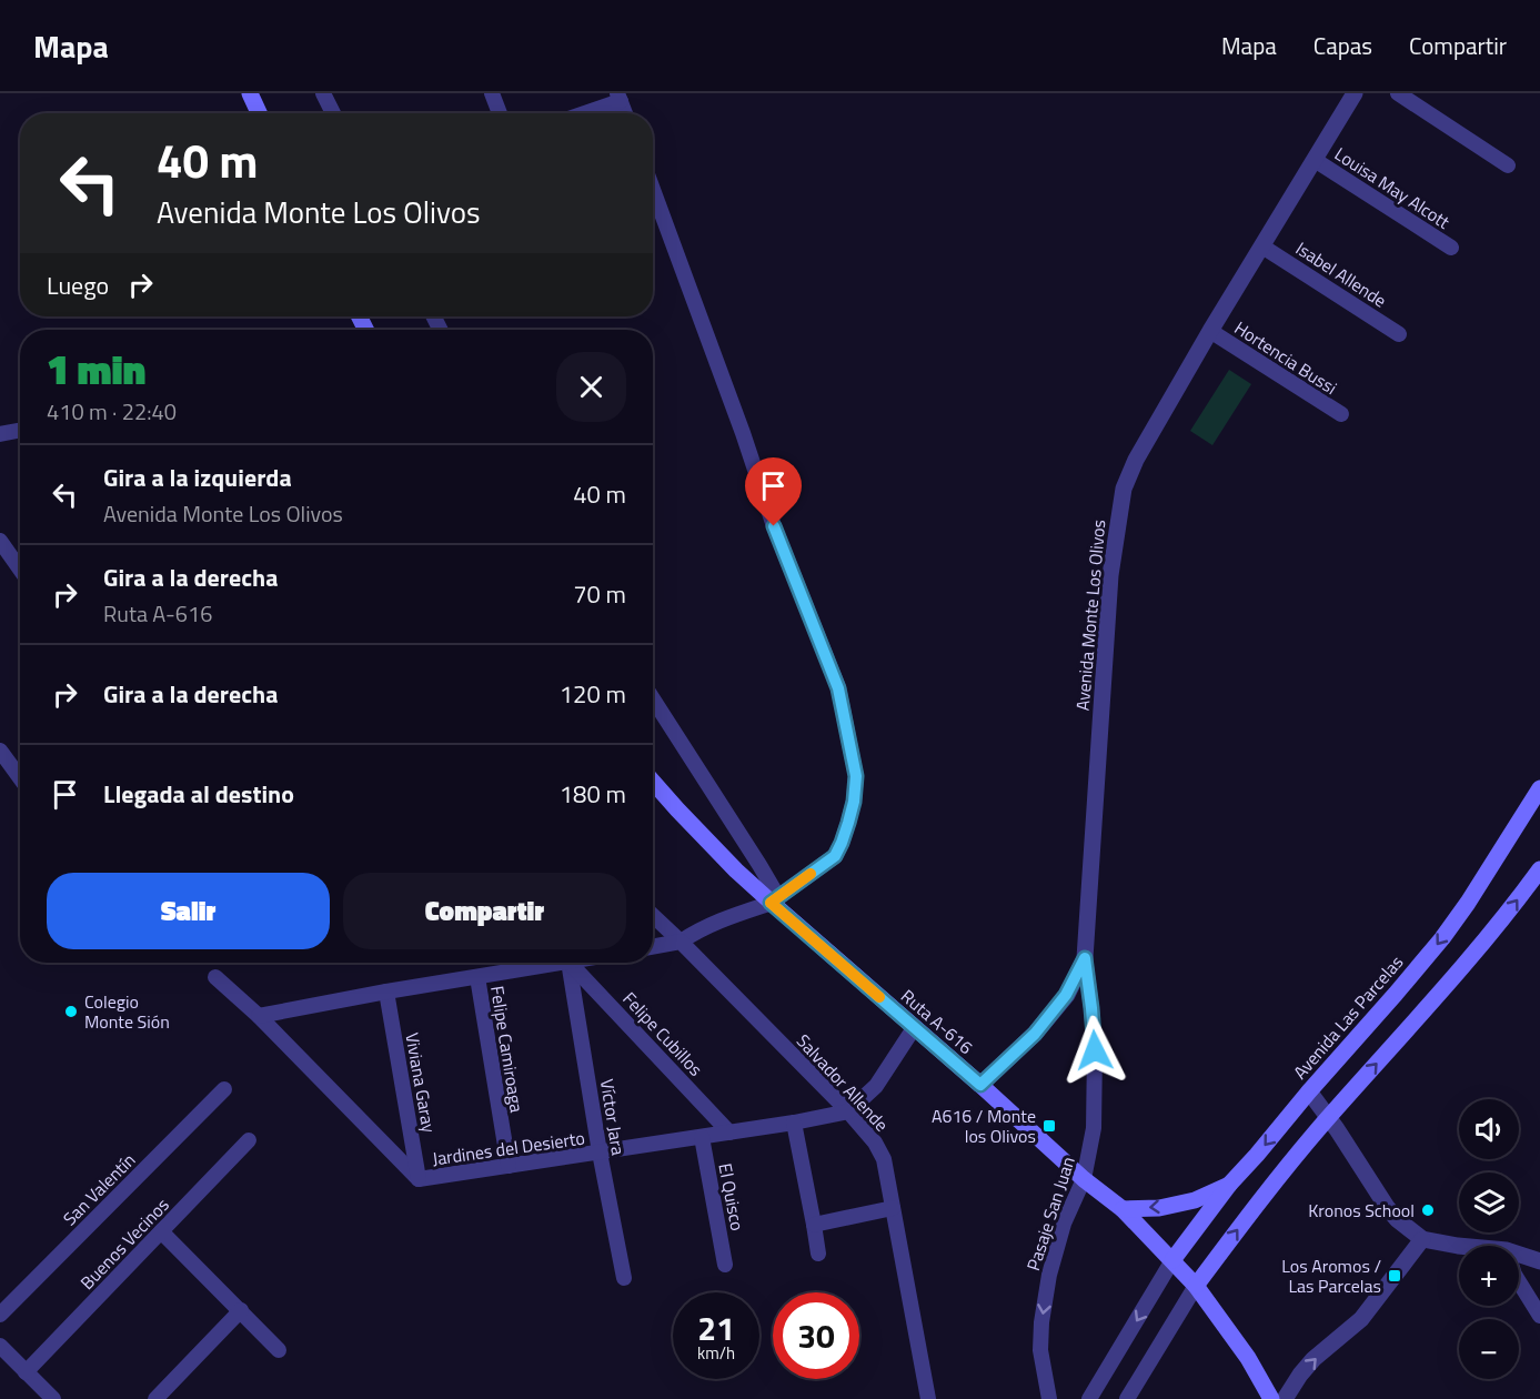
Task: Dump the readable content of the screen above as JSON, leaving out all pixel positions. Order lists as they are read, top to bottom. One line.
{"streets":{"main road":["Avenida Las Parcelas","Ruta A-616"],"street":["Louisa May Alcott","Isabel Allende","Hortencia Bussi","Avenida Monte Los Olivos","Felipe Cubillos","Felipe Camiroaga","Viviana Garay","Salvador Allende","Víctor Jara","Jardines del Desierto","San Valentín","El Quisco","Pasaje San Juan","Buenos Vecinos"]},"crossings":[["Louisa May Alcott","Avenida Monte Los Olivos"],["Isabel Allende","Avenida Monte Los Olivos"],["Hortencia Bussi","Avenida Monte Los Olivos"],["Avenida Monte Los Olivos","Ruta A-616"],["Avenida Monte Los Olivos","Pasaje San Juan"],["Avenida Las Parcelas","Ruta A-616"],["Ruta A-616","Pasaje San Juan"],["Felipe Cubillos","Jardines del Desierto"],["Felipe Camiroaga","Jardines del Desierto"],["Viviana Garay","Jardines del Desierto"],["Salvador Allende","Jardines del Desierto"],["Víctor Jara","Jardines del Desierto"],["Jardines del Desierto","El Quisco"]],"places":{"other":["Colegio Monte Sión","Kronos School"],"transit":["A616 / Monte los Olivos","Los Aromos / Las Parcelas"]},"page":{"header":"Mapa","nav":["Mapa","Capas","Compartir"],"turn":["40 m","Avenida Monte Los Olivos"],"then":"Luego","heading":["1 min","410 m · 22:40"],"list":[{"name":"Gira a la izquierda","note":"Avenida Monte Los Olivos","value":"40 m"},{"name":"Gira a la derecha","note":"Ruta A-616","value":"70 m"},{"name":"Gira a la derecha","value":"120 m"},{"name":"Llegada al destino","value":"180 m"}],"buttons":["Salir","Compartir"],"map_buttons":["+","−"],"speed":"21 km/h","limit":"30"}}
